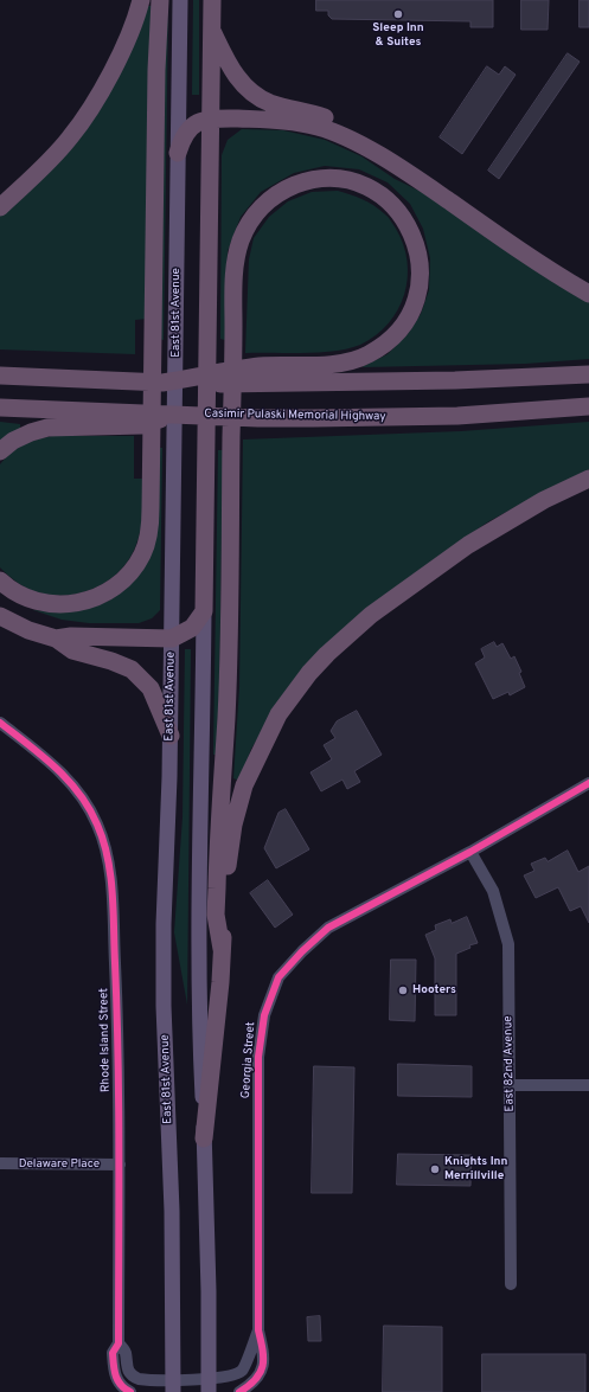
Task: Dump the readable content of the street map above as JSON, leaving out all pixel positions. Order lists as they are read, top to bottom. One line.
{"streets":{"highway":["Casimir Pulaski Memorial Highway"],"main road":["East 81st Avenue"],"street":["Rhode Island Street","Georgia Street","East 82nd Avenue","Delaware Place"]},"crossings":[["East 81st Avenue","Rhode Island Street"],["Rhode Island Street","Georgia Street"],["Rhode Island Street","Delaware Place"],["Georgia Street","East 82nd Avenue"]],"places":["Sleep Inn & Suites","Hooters","Knights Inn Merrillville"]}
